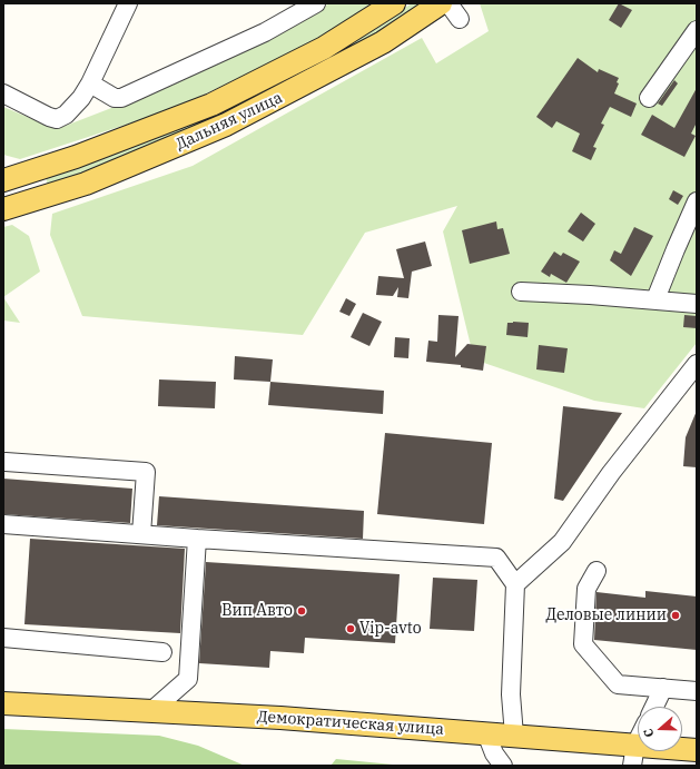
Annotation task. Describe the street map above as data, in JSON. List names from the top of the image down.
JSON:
{
  "streets": {
    "main road": ["Дальняя улица", "Демократическая улица"]
  },
  "places": ["Вип Авто", "Деловые линии", "Vip-avto"],
  "north": "left"
}
